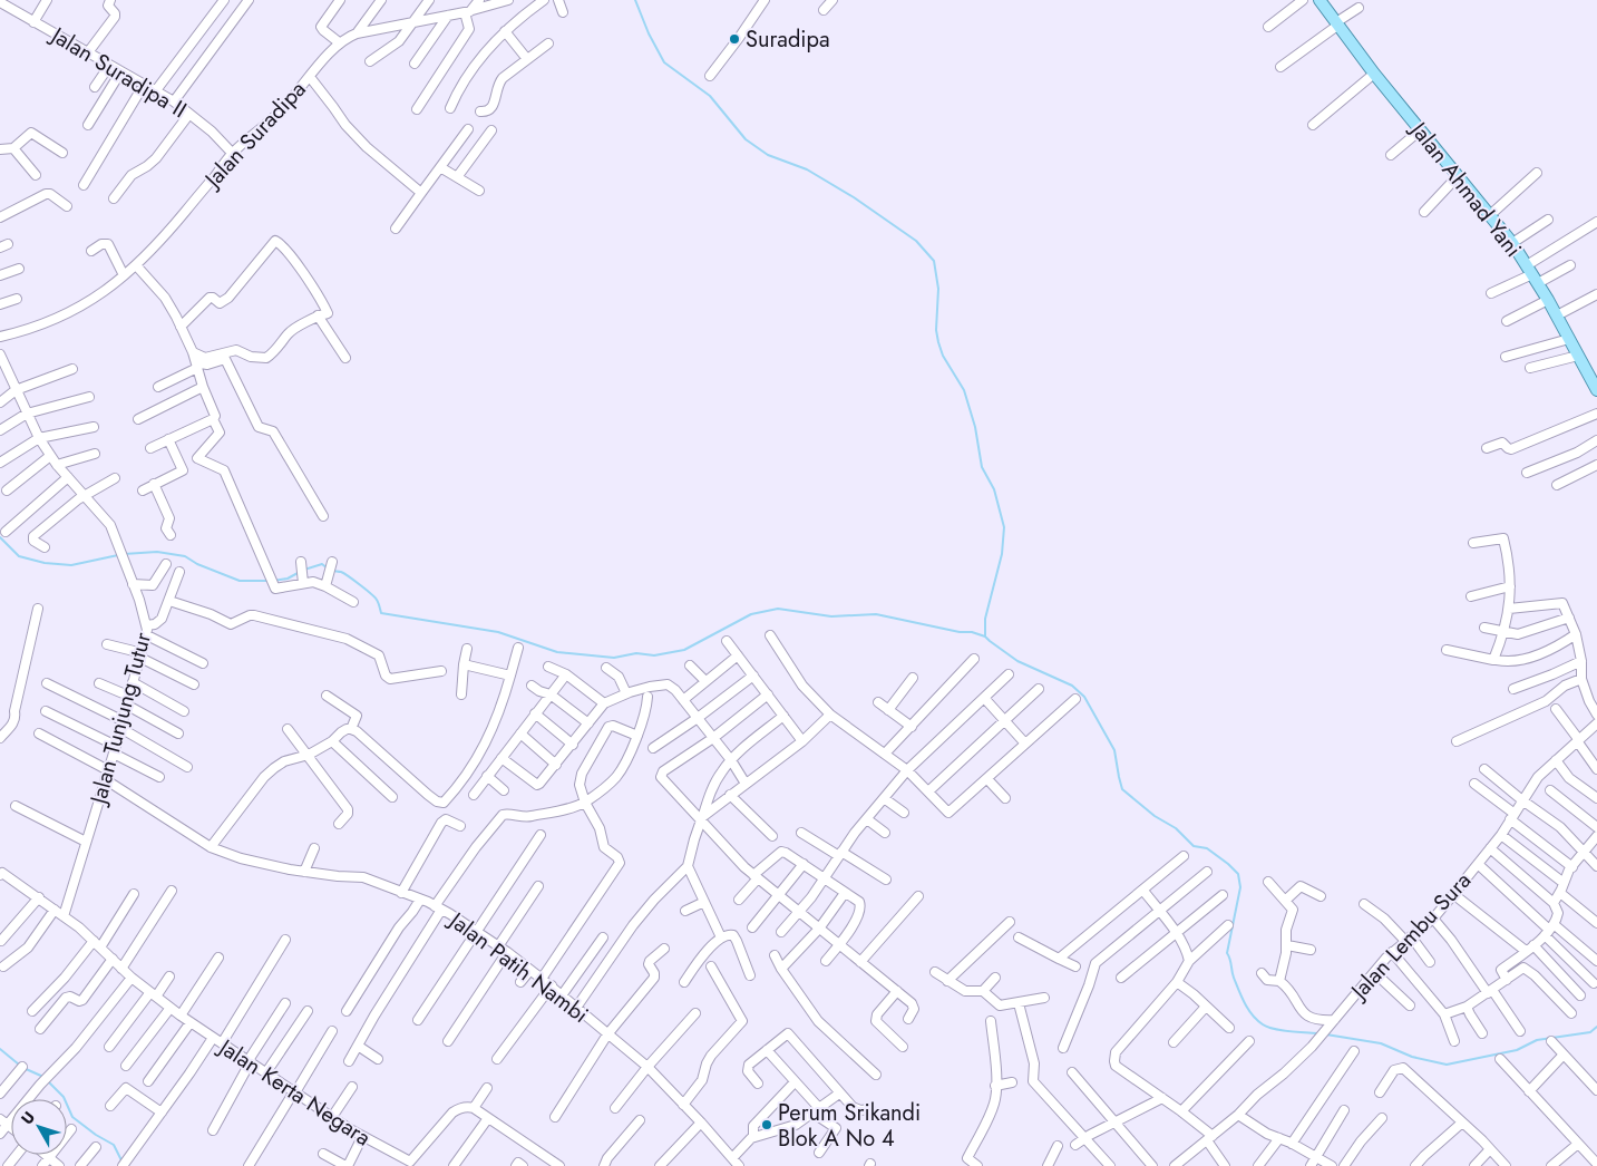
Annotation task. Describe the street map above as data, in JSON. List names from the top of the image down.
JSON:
{
  "streets": {
    "main road": ["Jalan Ahmad Yani"],
    "street": [
      "Jalan Suradipa II",
      "Jalan Suradipa",
      "Jalan Tunjung Tutur",
      "Jalan Lembu Sura",
      "Jalan Patih Nambi",
      "Jalan Kerta Negara"
    ]
  },
  "crossings": [
    ["Jalan Suradipa II", "Jalan Suradipa"],
    ["Jalan Tunjung Tutur", "Jalan Patih Nambi"],
    ["Jalan Tunjung Tutur", "Jalan Kerta Negara"]
  ],
  "places": ["Suradipa", "Perum Srikandi Blok A No 4"],
  "north": "top left"
}
